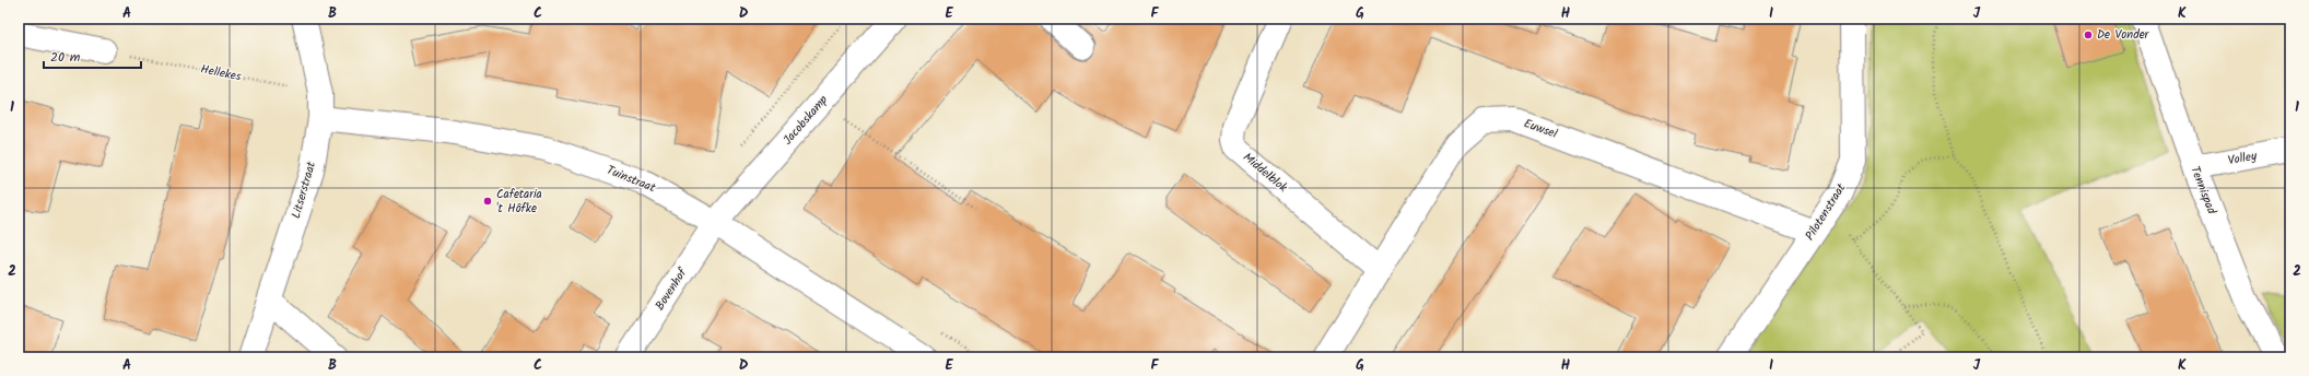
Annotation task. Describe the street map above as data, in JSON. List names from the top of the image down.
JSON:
{
  "streets": {
    "street": [
      "Jacobskamp",
      "Euwsel",
      "Volley",
      "Middelblok",
      "Tuinstraat",
      "Litserstraat",
      "Tennispad",
      "Pilotenstraat",
      "Bovenhof"
    ],
    "path": ["Hellekes"]
  },
  "crossings": [
    ["Hellekes", "Litserstraat"],
    ["Jacobskamp", "Tuinstraat"],
    ["Jacobskamp", "Bovenhof"],
    ["Euwsel", "Middelblok"],
    ["Euwsel", "Pilotenstraat"],
    ["Volley", "Tennispad"],
    ["Tuinstraat", "Litserstraat"],
    ["Tuinstraat", "Bovenhof"]
  ],
  "places": ["De Vonder", "Cafetaria 't Hôfke"],
  "scale_bar": "20 m",
  "grid": {
    "columns": [
      "A",
      "B",
      "C",
      "D",
      "E",
      "F",
      "G",
      "H",
      "I",
      "J",
      "K"
    ],
    "rows": ["1", "2"]
  }
}
